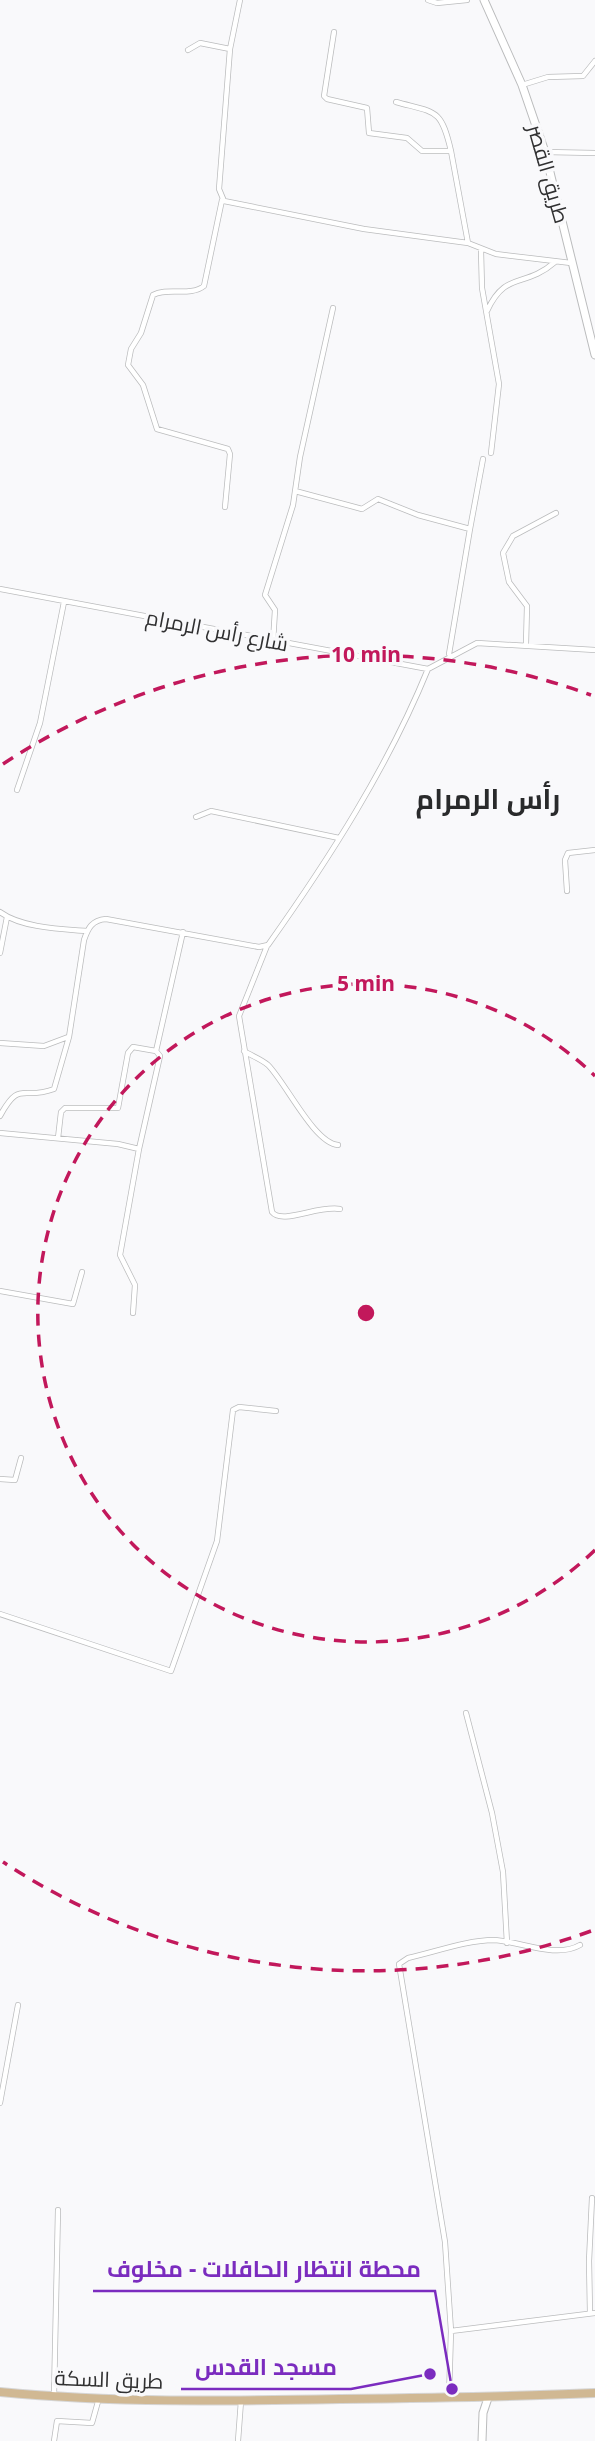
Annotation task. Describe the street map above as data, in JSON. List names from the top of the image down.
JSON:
{
  "streets": {
    "main road": ["طريق السكة"],
    "street": ["طريق القصر", "شارع رأس الرمرام"]
  },
  "districts": ["رأس الرمرام"],
  "places": ["مسجد القدس", "محطة انتظار الحافلات - مخلوف"],
  "rings": ["10 min", "5 min"]
}
